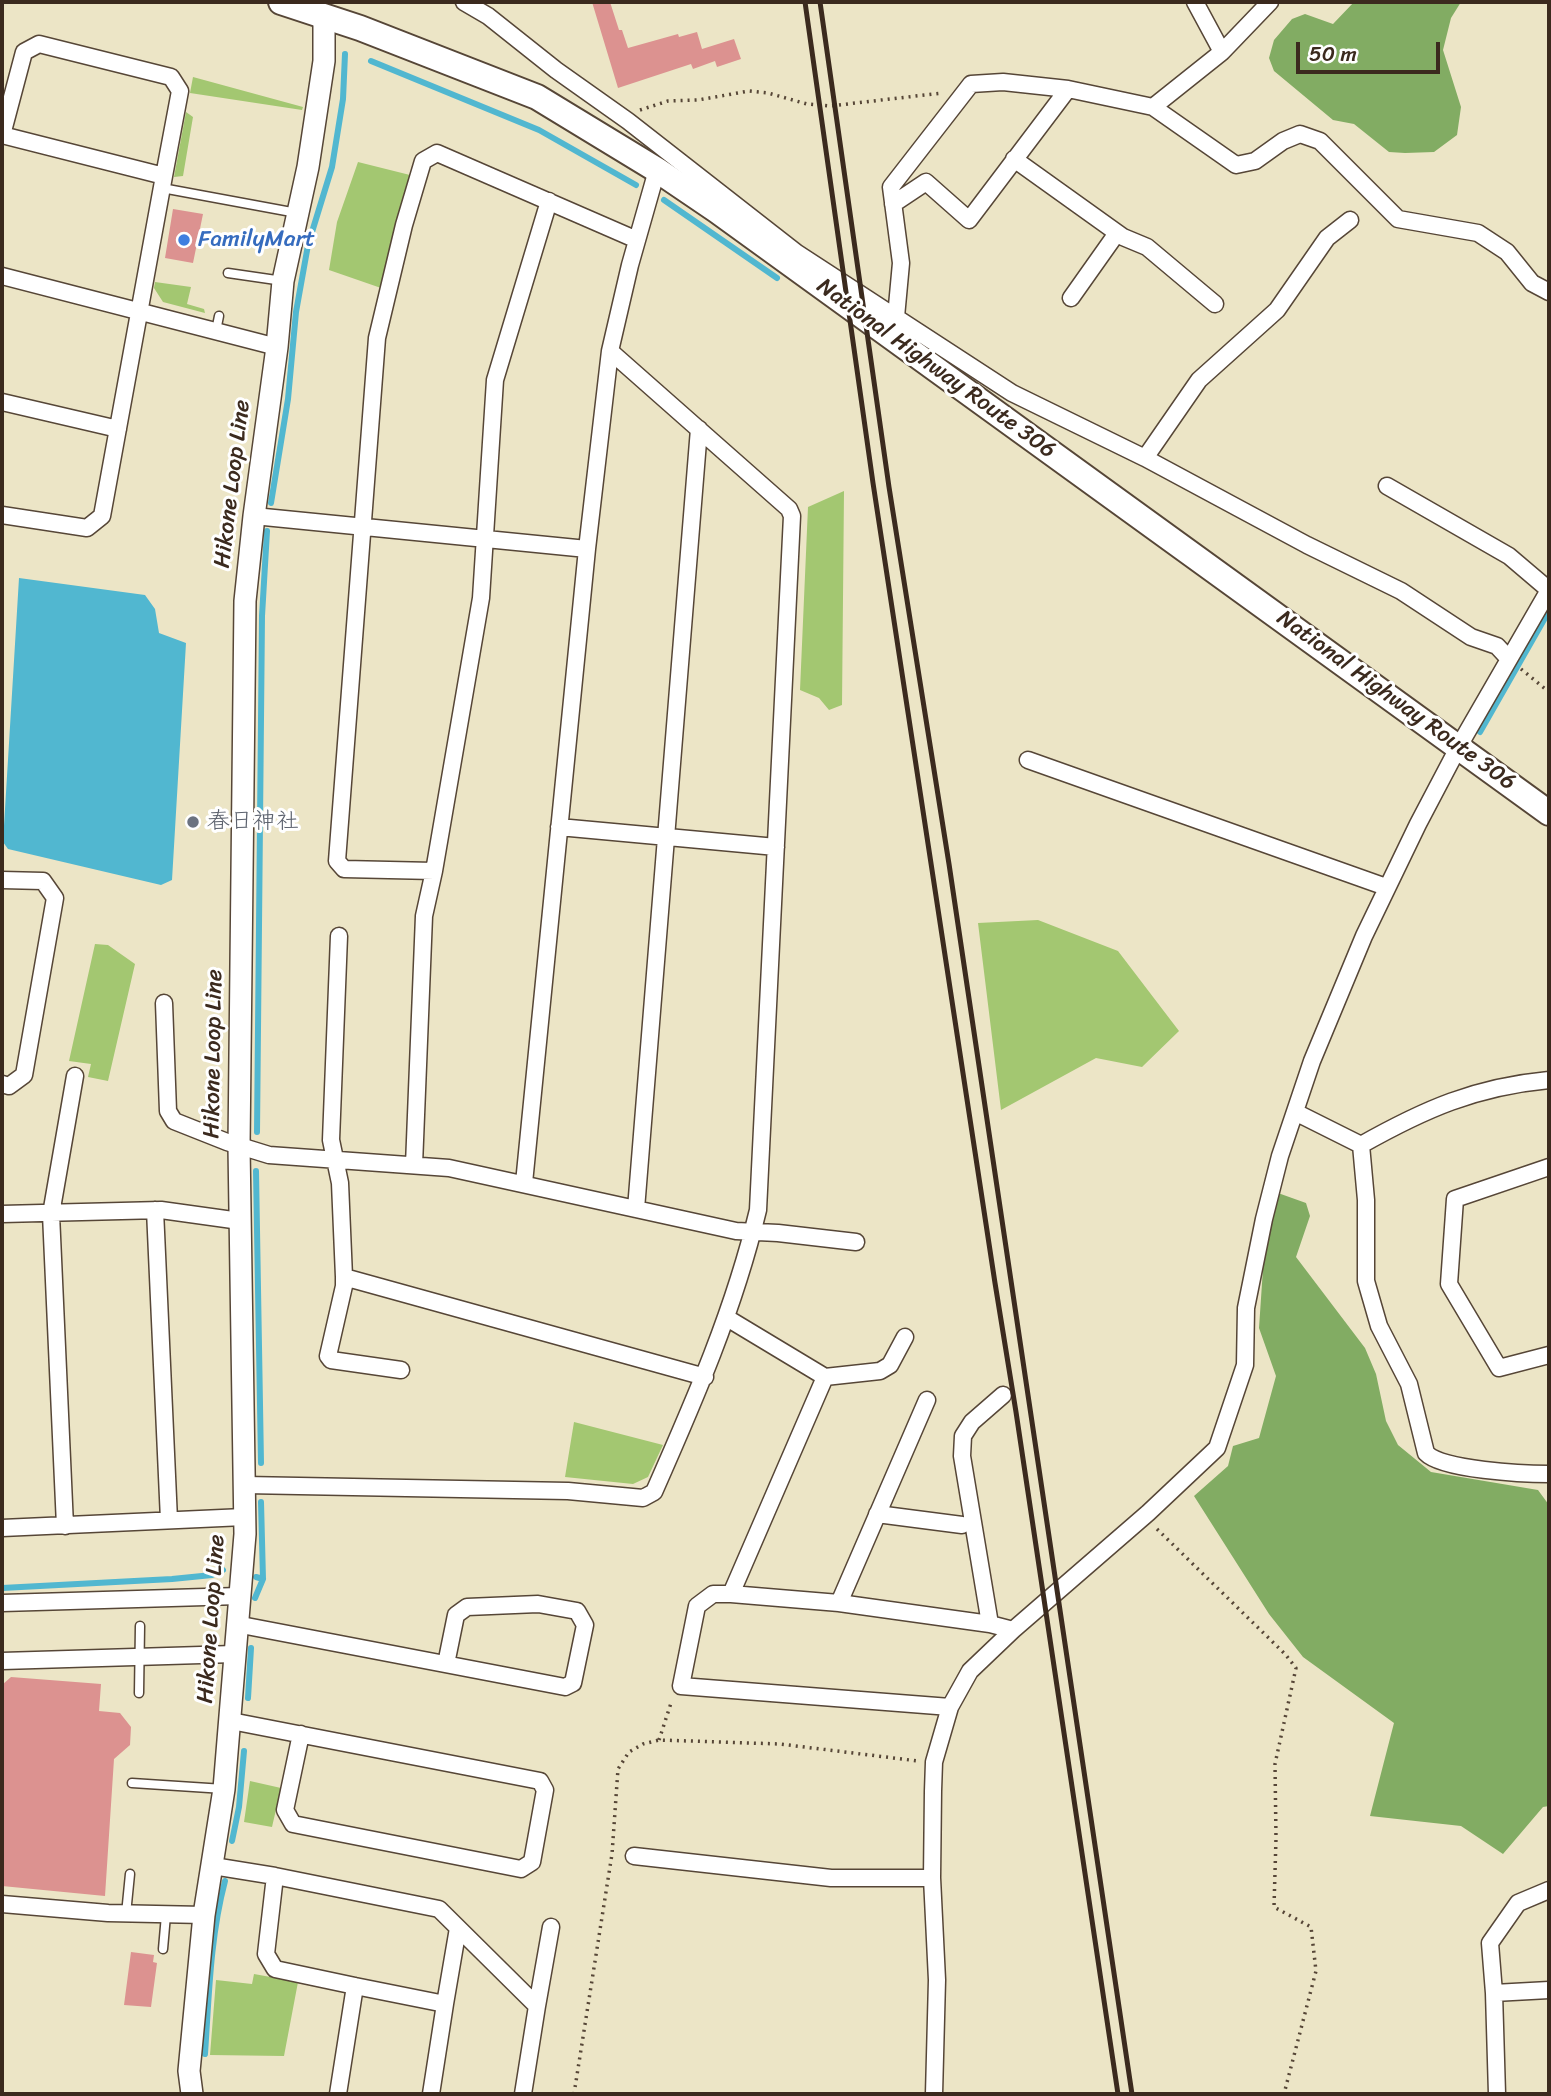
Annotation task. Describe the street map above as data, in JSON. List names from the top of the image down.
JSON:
{
  "streets": {
    "highway": ["National Highway Route 306"],
    "main road": ["Hikone Loop Line"]
  },
  "crossings": [
    ["National Highway Route 306", "Hikone Loop Line"]
  ],
  "places": ["FamilyMart", "春日神社"],
  "scale_bar": "50 m"
}
